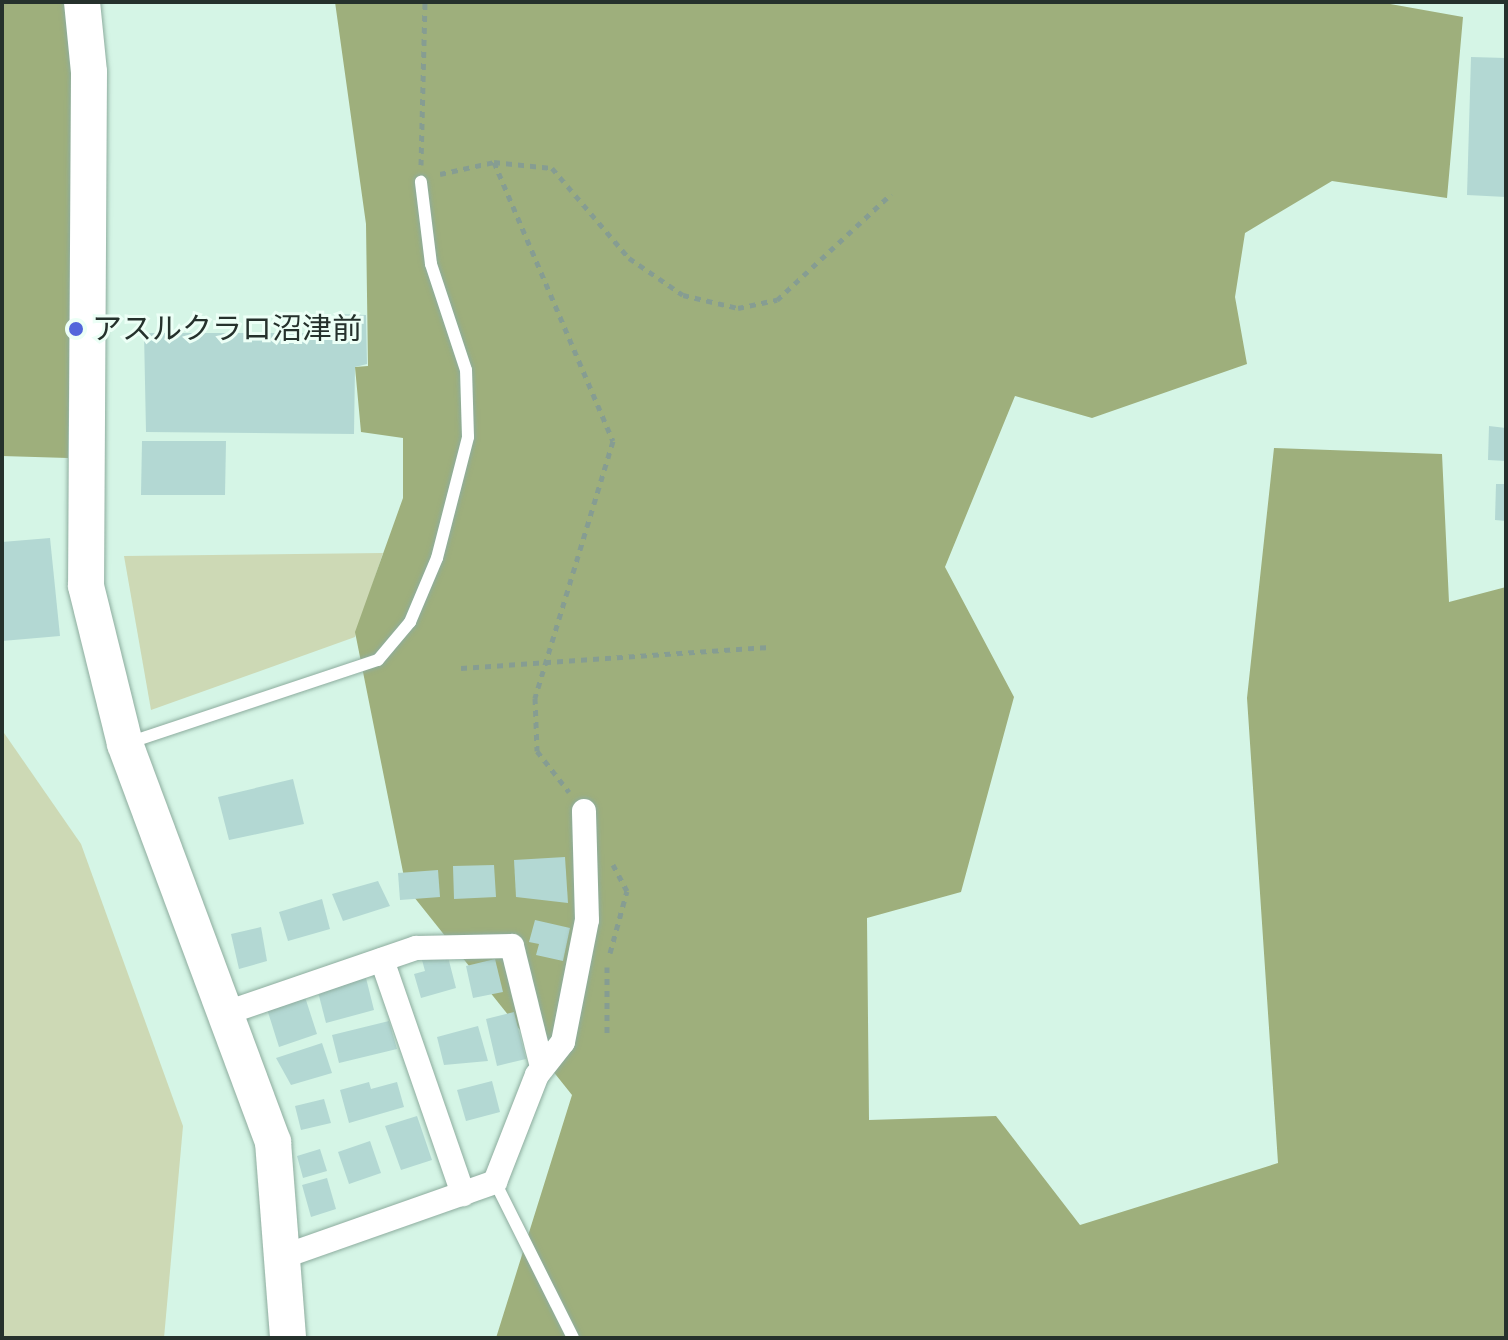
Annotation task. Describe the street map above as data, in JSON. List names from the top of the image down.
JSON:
{
  "places": ["アスルクラロ沼津前"]
}
